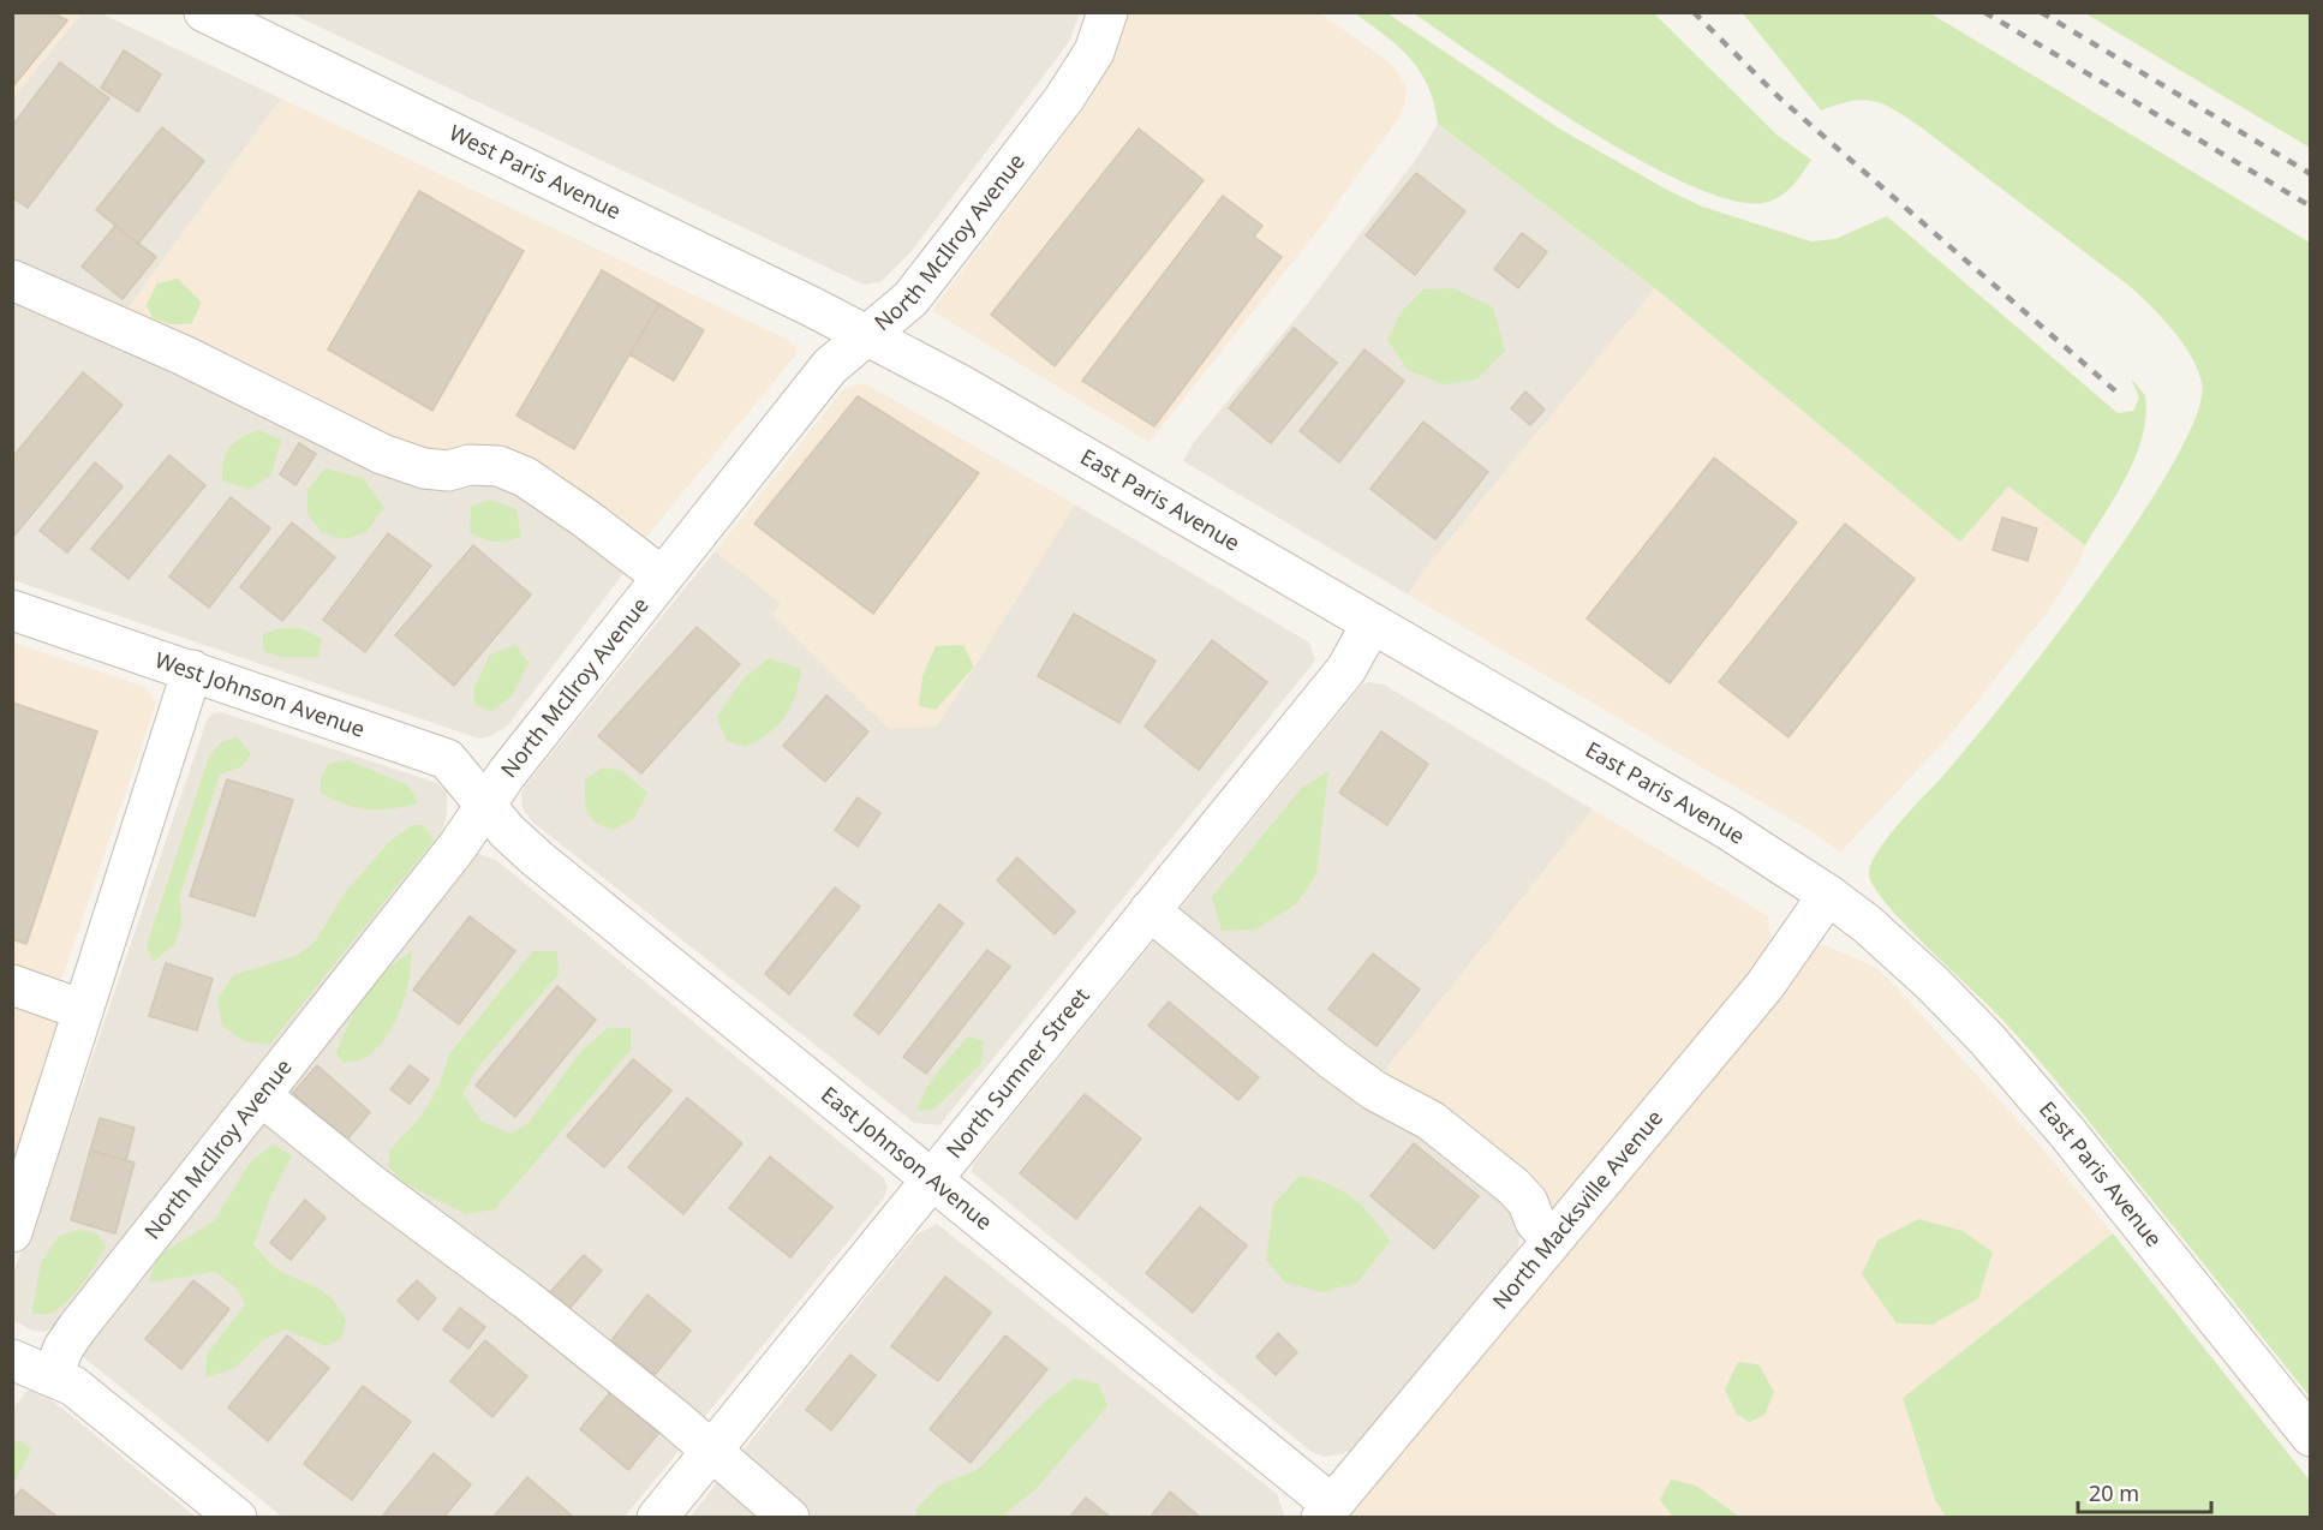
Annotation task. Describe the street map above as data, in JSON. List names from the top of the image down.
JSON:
{
  "streets": {
    "street": [
      "West Paris Avenue",
      "North McIlroy Avenue",
      "East Paris Avenue",
      "West Johnson Avenue",
      "North Sumner Street",
      "East Johnson Avenue",
      "North Macksville Avenue"
    ]
  },
  "crossings": [
    ["West Paris Avenue", "North McIlroy Avenue"],
    ["West Paris Avenue", "East Paris Avenue"],
    ["North McIlroy Avenue", "East Paris Avenue"],
    ["North McIlroy Avenue", "West Johnson Avenue"],
    ["North McIlroy Avenue", "East Johnson Avenue"],
    ["East Paris Avenue", "North Sumner Street"],
    ["East Paris Avenue", "North Macksville Avenue"],
    ["West Johnson Avenue", "East Johnson Avenue"],
    ["North Sumner Street", "East Johnson Avenue"],
    ["East Johnson Avenue", "North Macksville Avenue"]
  ],
  "scale_bar": "20 m"
}
